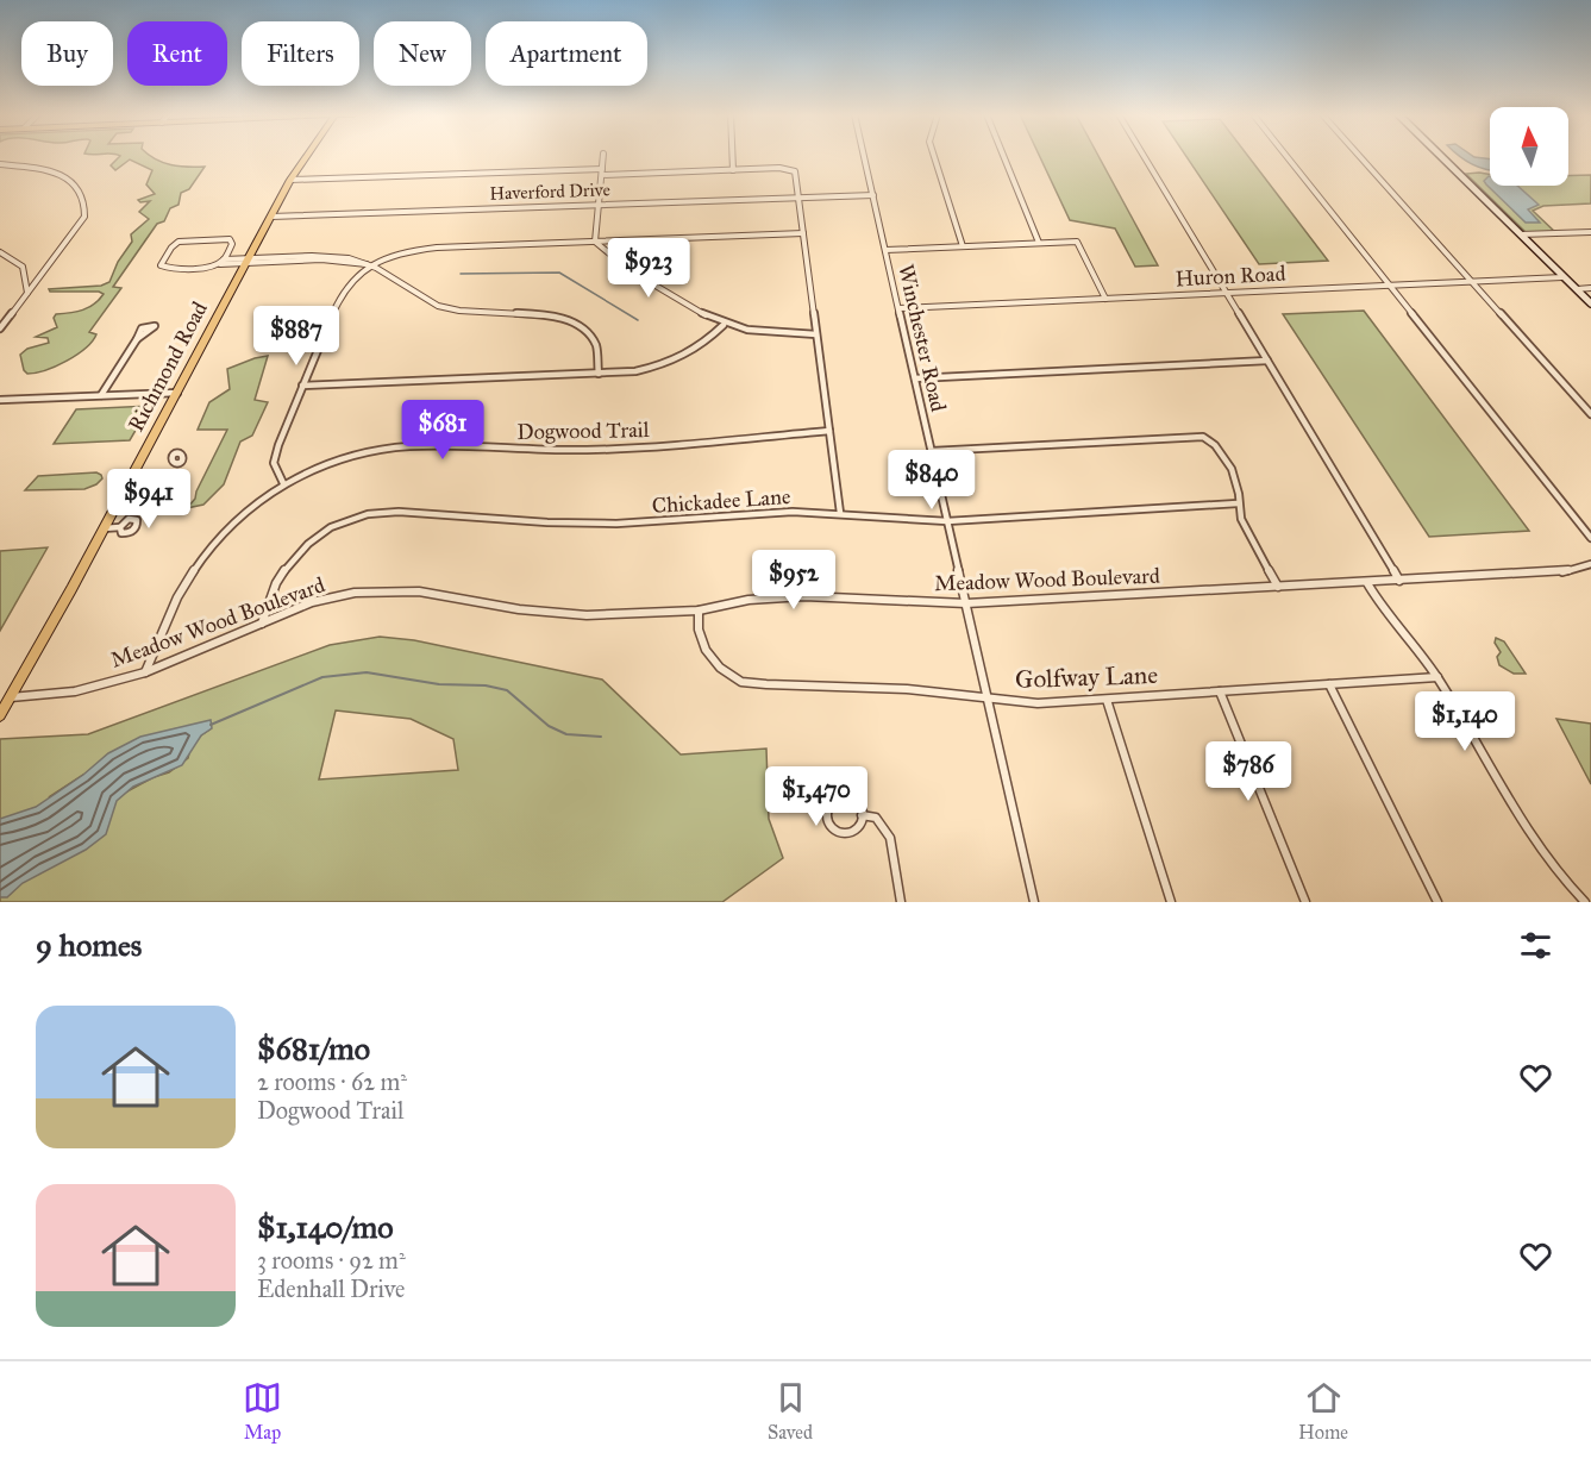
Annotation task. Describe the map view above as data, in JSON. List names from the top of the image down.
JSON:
{
  "streets": {
    "main road": ["Richmond Road"],
    "street": [
      "Haverford Drive",
      "Huron Road",
      "Winchester Road",
      "Dogwood Trail",
      "Chickadee Lane",
      "Meadow Wood Boulevard",
      "Golfway Lane"
    ]
  },
  "crossings": [
    ["Haverford Drive", "Winchester Road"],
    ["Haverford Drive", "Richmond Road"],
    ["Huron Road", "Winchester Road"],
    ["Winchester Road", "Chickadee Lane"],
    ["Winchester Road", "Meadow Wood Boulevard"],
    ["Winchester Road", "Golfway Lane"],
    ["Richmond Road", "Meadow Wood Boulevard"],
    ["Dogwood Trail", "Meadow Wood Boulevard"],
    ["Chickadee Lane", "Meadow Wood Boulevard"],
    ["Meadow Wood Boulevard", "Golfway Lane"]
  ],
  "north": "top",
  "page": {
    "chip": [
      "Buy",
      "Rent",
      "Filters",
      "New",
      "Apartment"
    ],
    "price": [
      "$923",
      "$887",
      "$681",
      "$840",
      "$941",
      "$952",
      "$1,140",
      "$786",
      "$1,470"
    ],
    "heading": "9 homes",
    "list": [
      {
        "name": "$681/mo",
        "note": "2 rooms · 62 m² · Dogwood Trail"
      },
      {
        "name": "$1,140/mo",
        "note": "3 rooms · 92 m² · Edenhall Drive"
      }
    ],
    "tabs": ["Map", "Saved", "Home"]
  }
}
